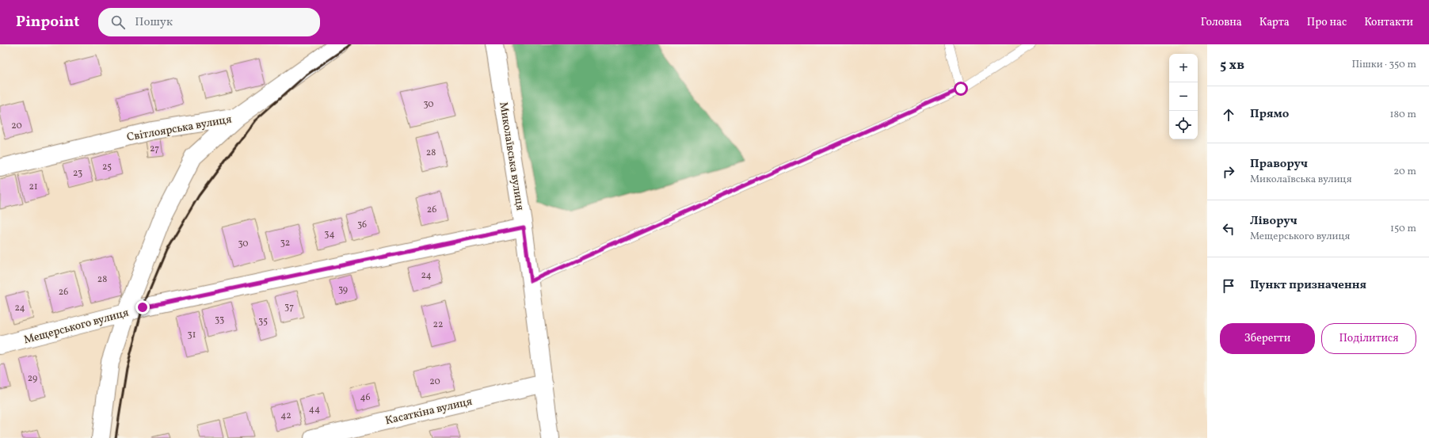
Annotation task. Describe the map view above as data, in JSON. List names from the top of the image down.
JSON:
{
  "streets": {
    "street": [
      "Світлоярська вулиця",
      "Миколаївська вулиця",
      "Мещерського вулиця",
      "Касаткіна вулиця"
    ]
  },
  "crossings": [
    ["Миколаївська вулиця", "Мещерського вулиця"],
    ["Миколаївська вулиця", "Касаткіна вулиця"]
  ],
  "house_numbers": [
    "30",
    "20",
    "27",
    "28",
    "25",
    "23",
    "21",
    "26",
    "36",
    "34",
    "32",
    "30",
    "24",
    "28",
    "39",
    "26",
    "37",
    "24",
    "33",
    "35",
    "22",
    "31",
    "29",
    "20",
    "46",
    "44",
    "42"
  ],
  "page": {
    "header": "Pinpoint",
    "search": "Пошук",
    "nav": [
      "Головна",
      "Карта",
      "Про нас",
      "Контакти"
    ],
    "heading": ["5 хв", "Пішки · 350 m"],
    "map_buttons": ["+", "−"],
    "list": [
      ["Прямо", "180 m"],
      ["Праворуч", "Миколаївська вулиця", "20 m"],
      ["Ліворуч", "Мещерського вулиця", "150 m"],
      "Пункт призначення"
    ],
    "buttons": ["Зберегти", "Поділитися"]
  }
}
